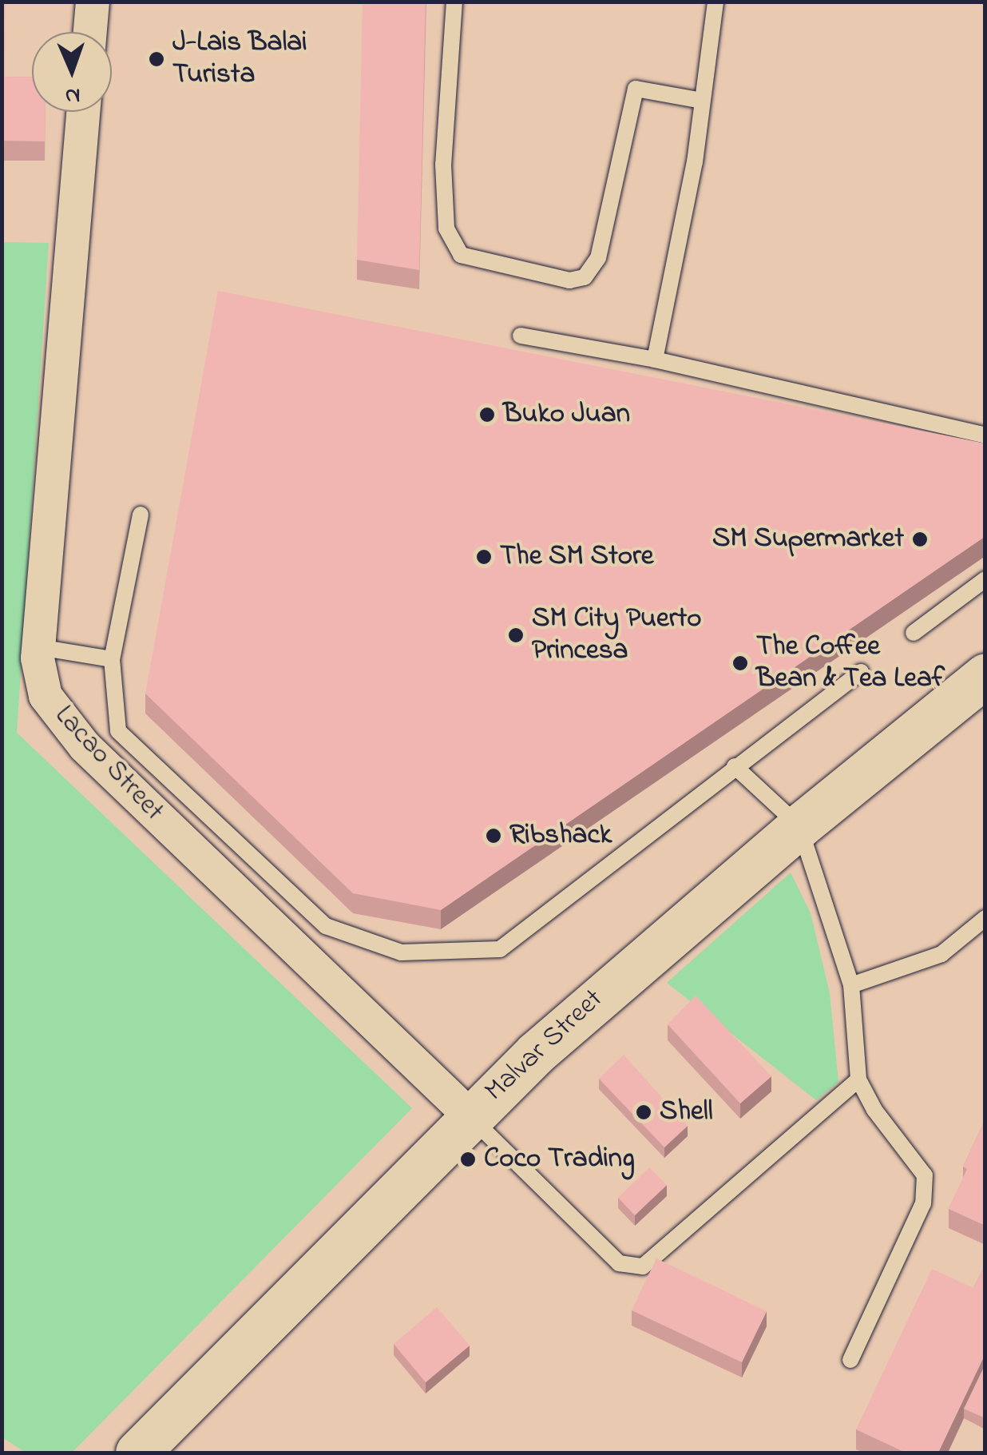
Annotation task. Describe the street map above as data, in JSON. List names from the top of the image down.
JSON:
{
  "streets": {
    "main road": ["Malvar Street"],
    "street": ["Lacao Street"]
  },
  "crossings": [
    ["Lacao Street", "Malvar Street"]
  ],
  "places": [
    "J-Lais Balai Turista",
    "Buko Juan",
    "SM Supermarket",
    "The SM Store",
    "SM City Puerto Princesa",
    "The Coffee Bean & Tea Leaf",
    "Ribshack",
    "Shell",
    "Coco Trading"
  ],
  "north": "bottom"
}
